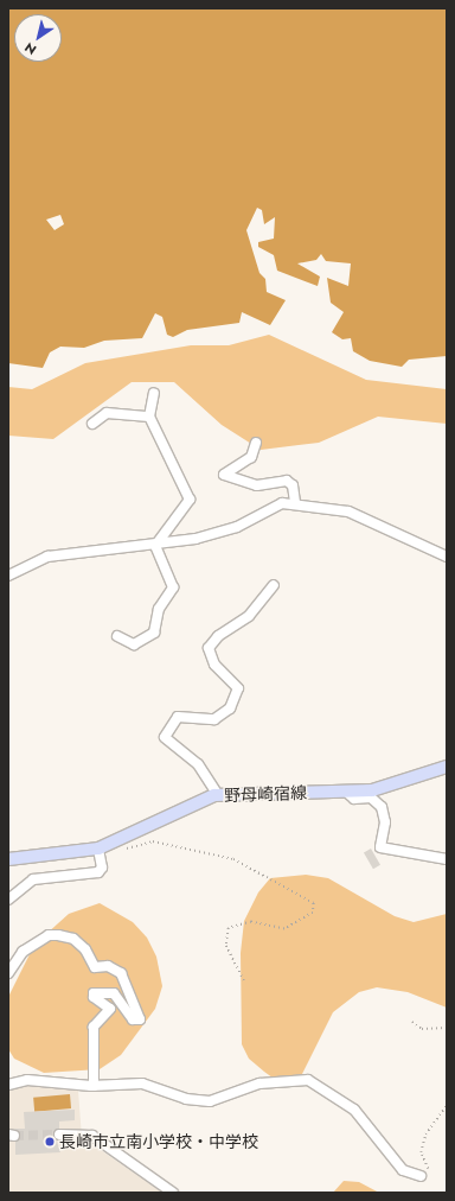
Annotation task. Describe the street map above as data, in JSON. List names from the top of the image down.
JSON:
{
  "streets": {
    "main road": ["野母崎宿線"]
  },
  "places": ["長崎市立南小学校・中学校"],
  "north": "bottom left"
}
